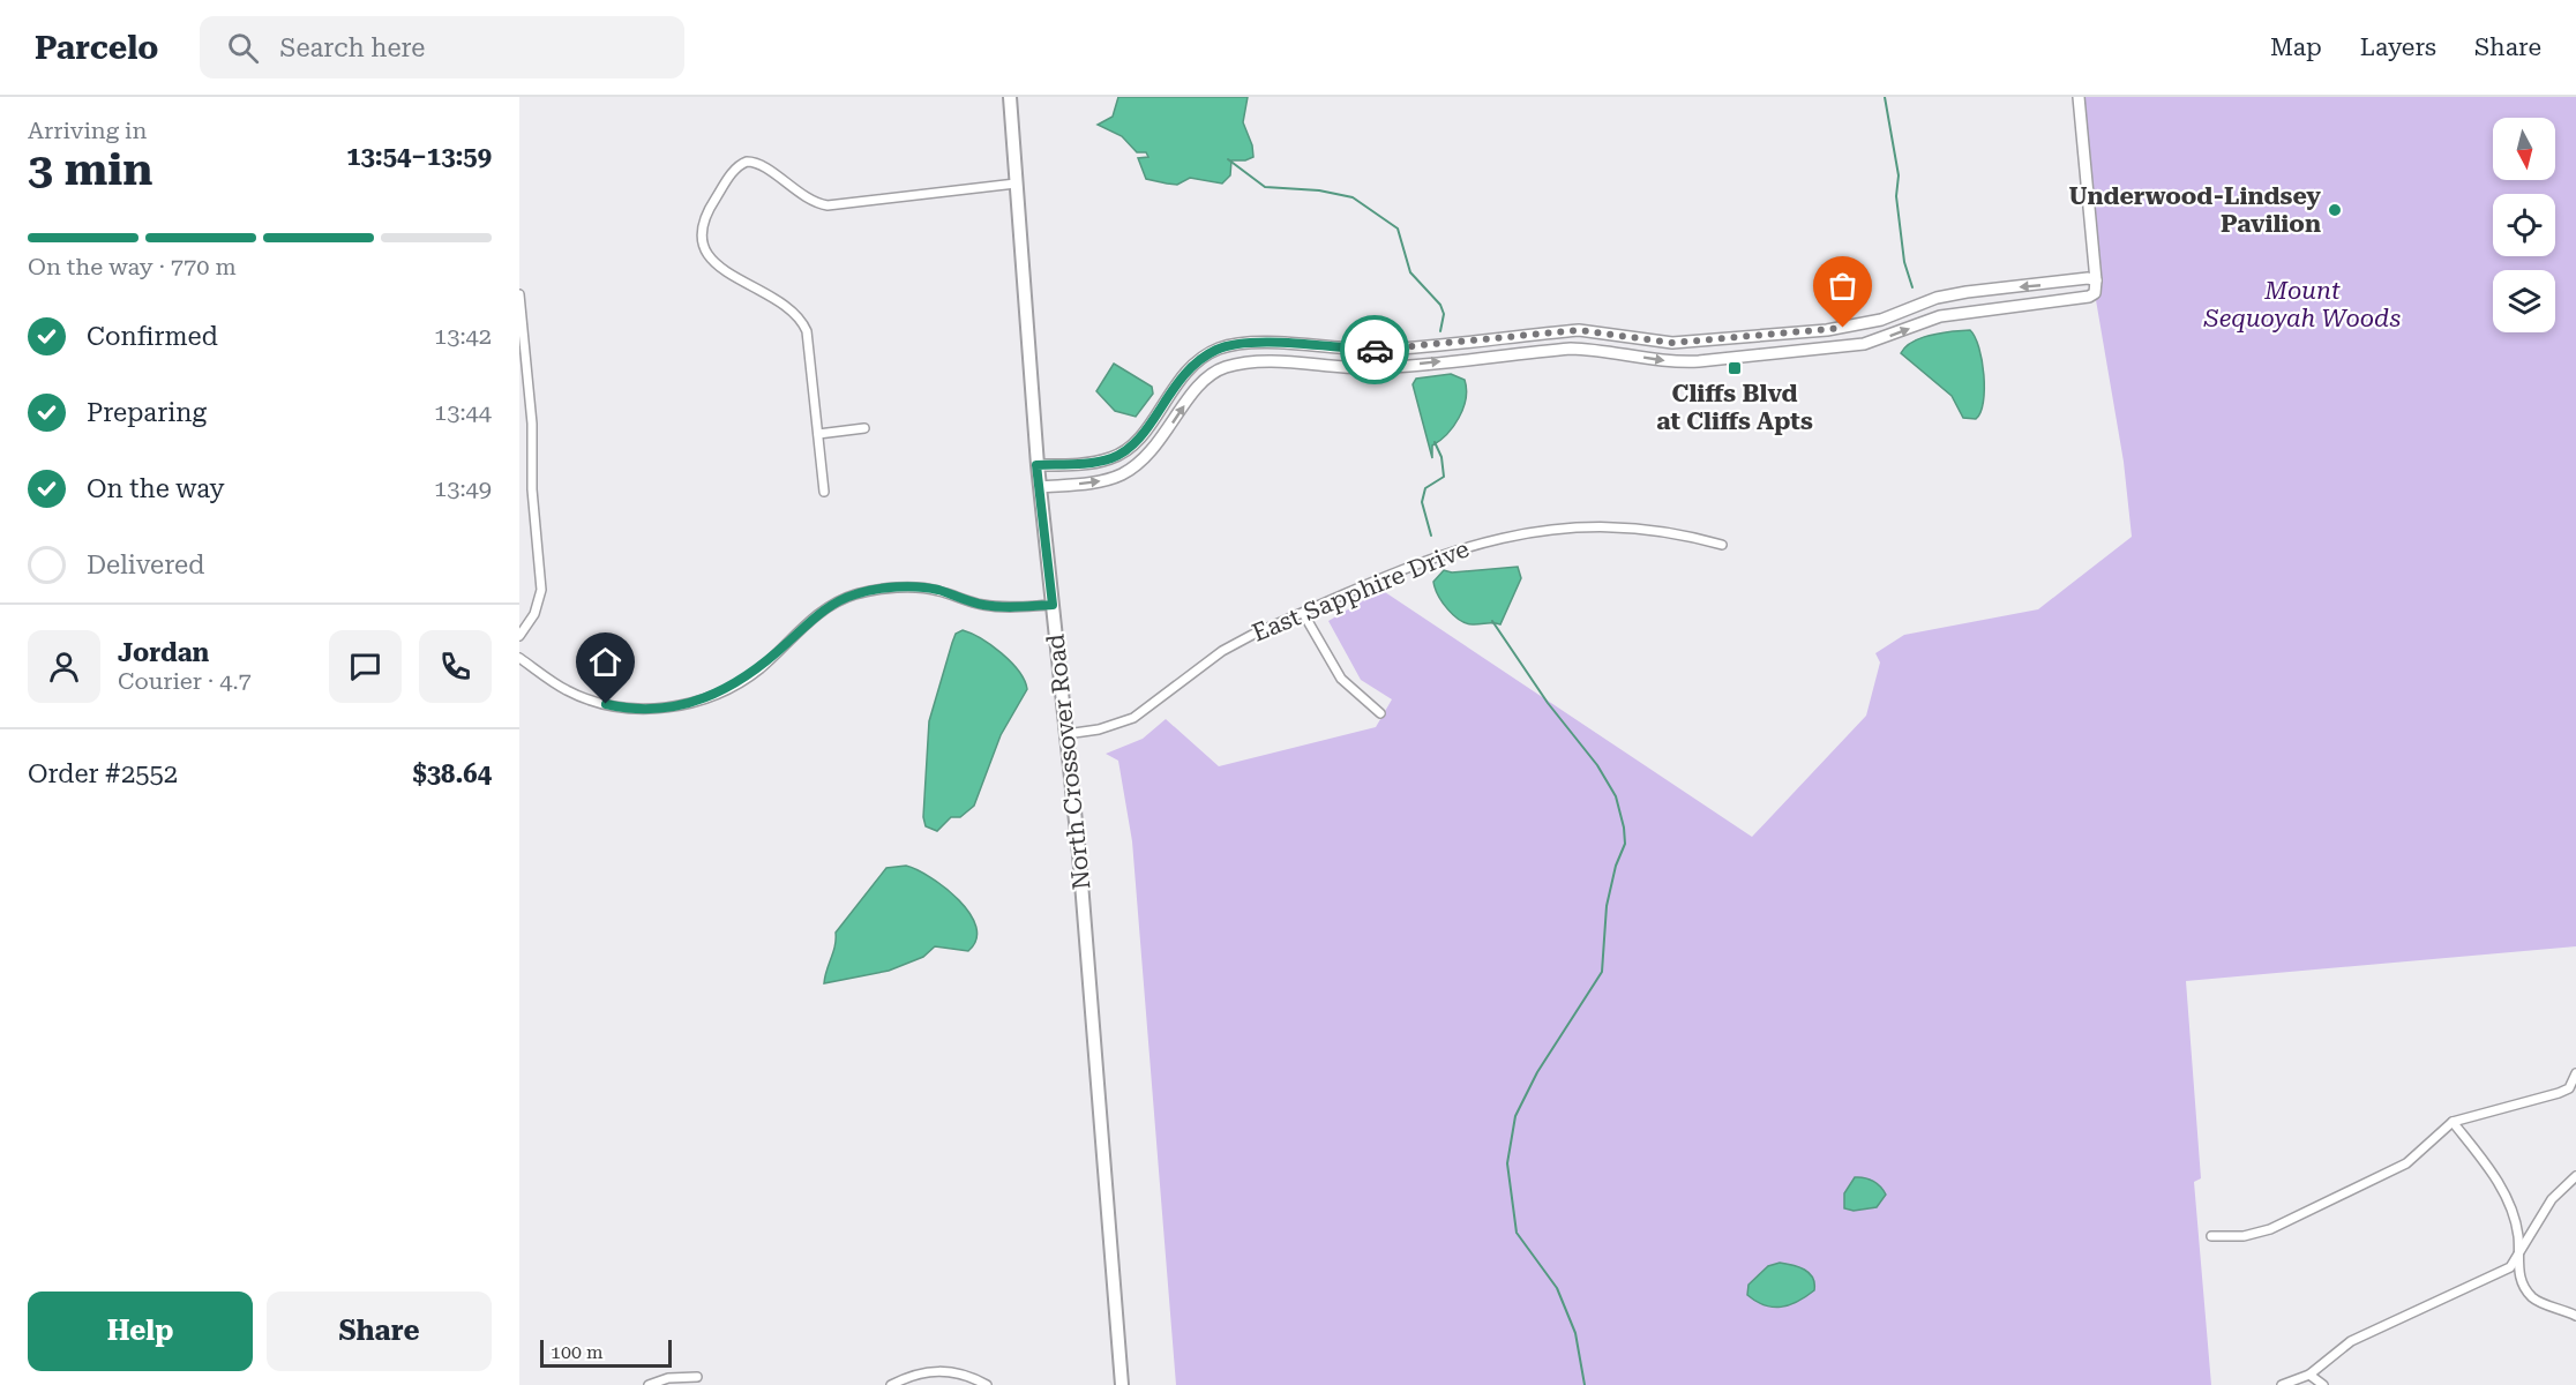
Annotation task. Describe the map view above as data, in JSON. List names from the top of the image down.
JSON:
{
  "streets": {
    "main road": ["North Crossover Road"],
    "street": ["East Sapphire Drive"]
  },
  "crossings": [
    ["East Sapphire Drive", "North Crossover Road"]
  ],
  "parks": ["Mount Sequoyah Woods"],
  "places": {
    "other": ["Underwood-Lindsey Pavilion"],
    "transit": ["Cliffs Blvd at Cliffs Apts"]
  },
  "scale_bar": "100 m",
  "north": "bottom",
  "page": {
    "header": "Parcelo",
    "search": "Search here",
    "nav": ["Map", "Layers", "Share"],
    "heading": ["3 min", "Arriving in", "13:54–13:59"],
    "panel": [
      "Jordan",
      "Courier · 4.7",
      "Order #2552",
      "$38.64"
    ],
    "bar": "On the way · 770 m",
    "list": [
      ["Confirmed", "13:42"],
      ["Preparing", "13:44"],
      ["On the way", "13:49"],
      "Delivered"
    ],
    "buttons": ["Help", "Share"],
    "scale": "100 m"
  }
}
